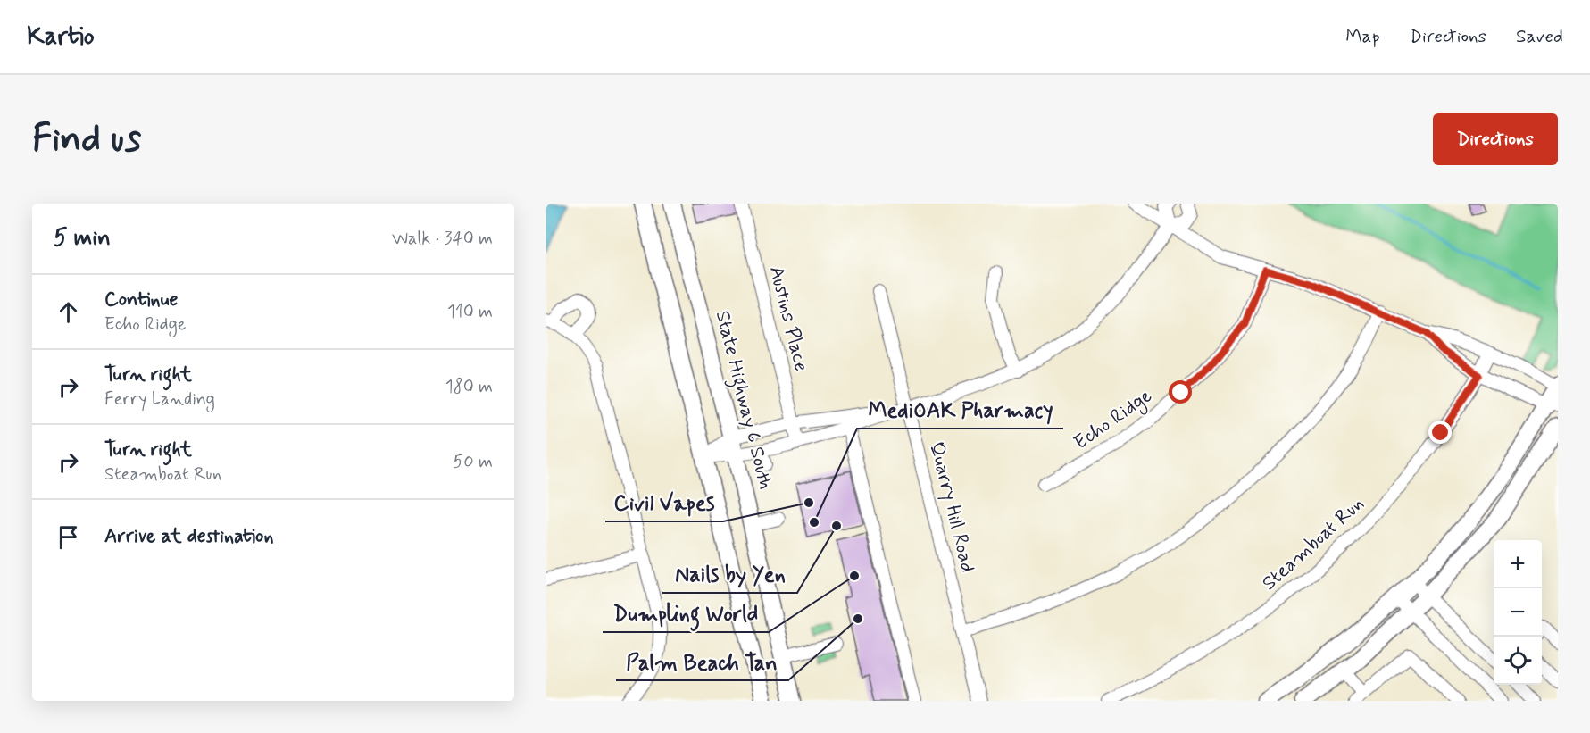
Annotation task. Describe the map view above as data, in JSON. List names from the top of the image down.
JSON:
{
  "streets": {
    "main road": ["State Highway 6 South"],
    "street": [
      "Austins Place",
      "Echo Ridge",
      "Quarry Hill Road",
      "Steamboat Run"
    ]
  },
  "places": [
    "Civil Vapes",
    "MediOAK Pharmacy",
    "Nails by Yen",
    "Dumpling World",
    "Palm Beach Tan"
  ],
  "page": {
    "header": "Kartio",
    "nav": ["Map", "Directions", "Saved"],
    "buttons": "Directions",
    "title": "Find us",
    "heading": ["5 min", "Walk · 340 m"],
    "list": [
      ["Continue", "Echo Ridge", "110 m"],
      ["Turn right", "Ferry Landing", "180 m"],
      ["Turn right", "Steamboat Run", "50 m"],
      "Arrive at destination"
    ],
    "map_buttons": ["+", "−"]
  }
}
